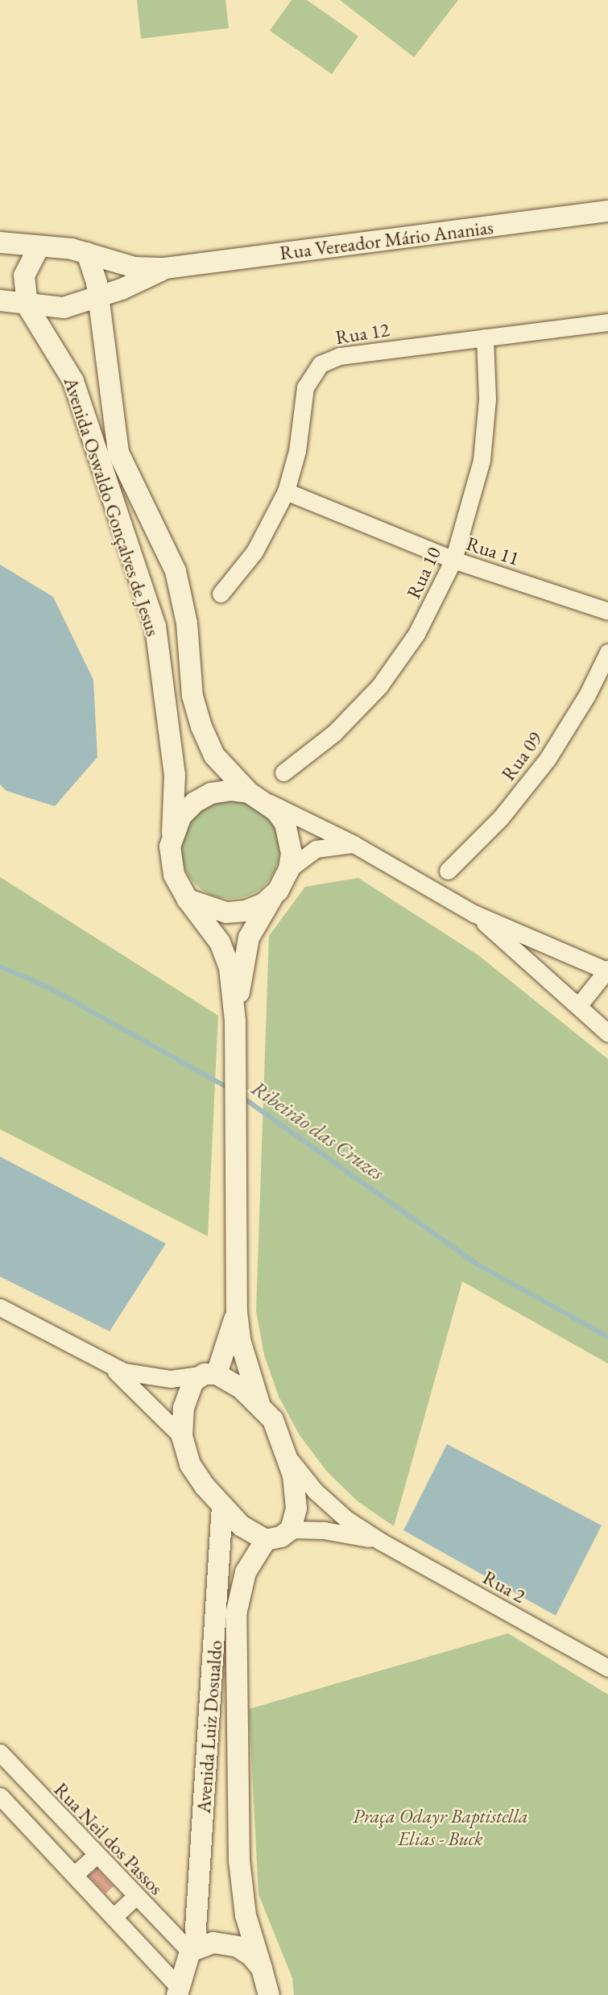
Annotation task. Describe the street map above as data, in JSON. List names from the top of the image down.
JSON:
{
  "streets": {
    "street": [
      "Rua Vereador Mário Ananias",
      "Rua 12",
      "Avenida Oswaldo Gonçalves de Jesus",
      "Rua 11",
      "Rua 10",
      "Rua 09",
      "Rua 2",
      "Avenida Luiz Dosualdo",
      "Rua Neil dos Passos"
    ]
  },
  "crossings": [
    ["Rua Vereador Mário Ananias", "Avenida Oswaldo Gonçalves de Jesus"],
    ["Rua 12", "Rua 11"],
    ["Rua 12", "Rua 10"],
    ["Rua 11", "Rua 10"],
    ["Avenida Luiz Dosualdo", "Rua Neil dos Passos"]
  ],
  "water": ["Ribeirão das Cruzes"],
  "parks": ["Praça Odayr Baptistella Elias - Buck"]
}
